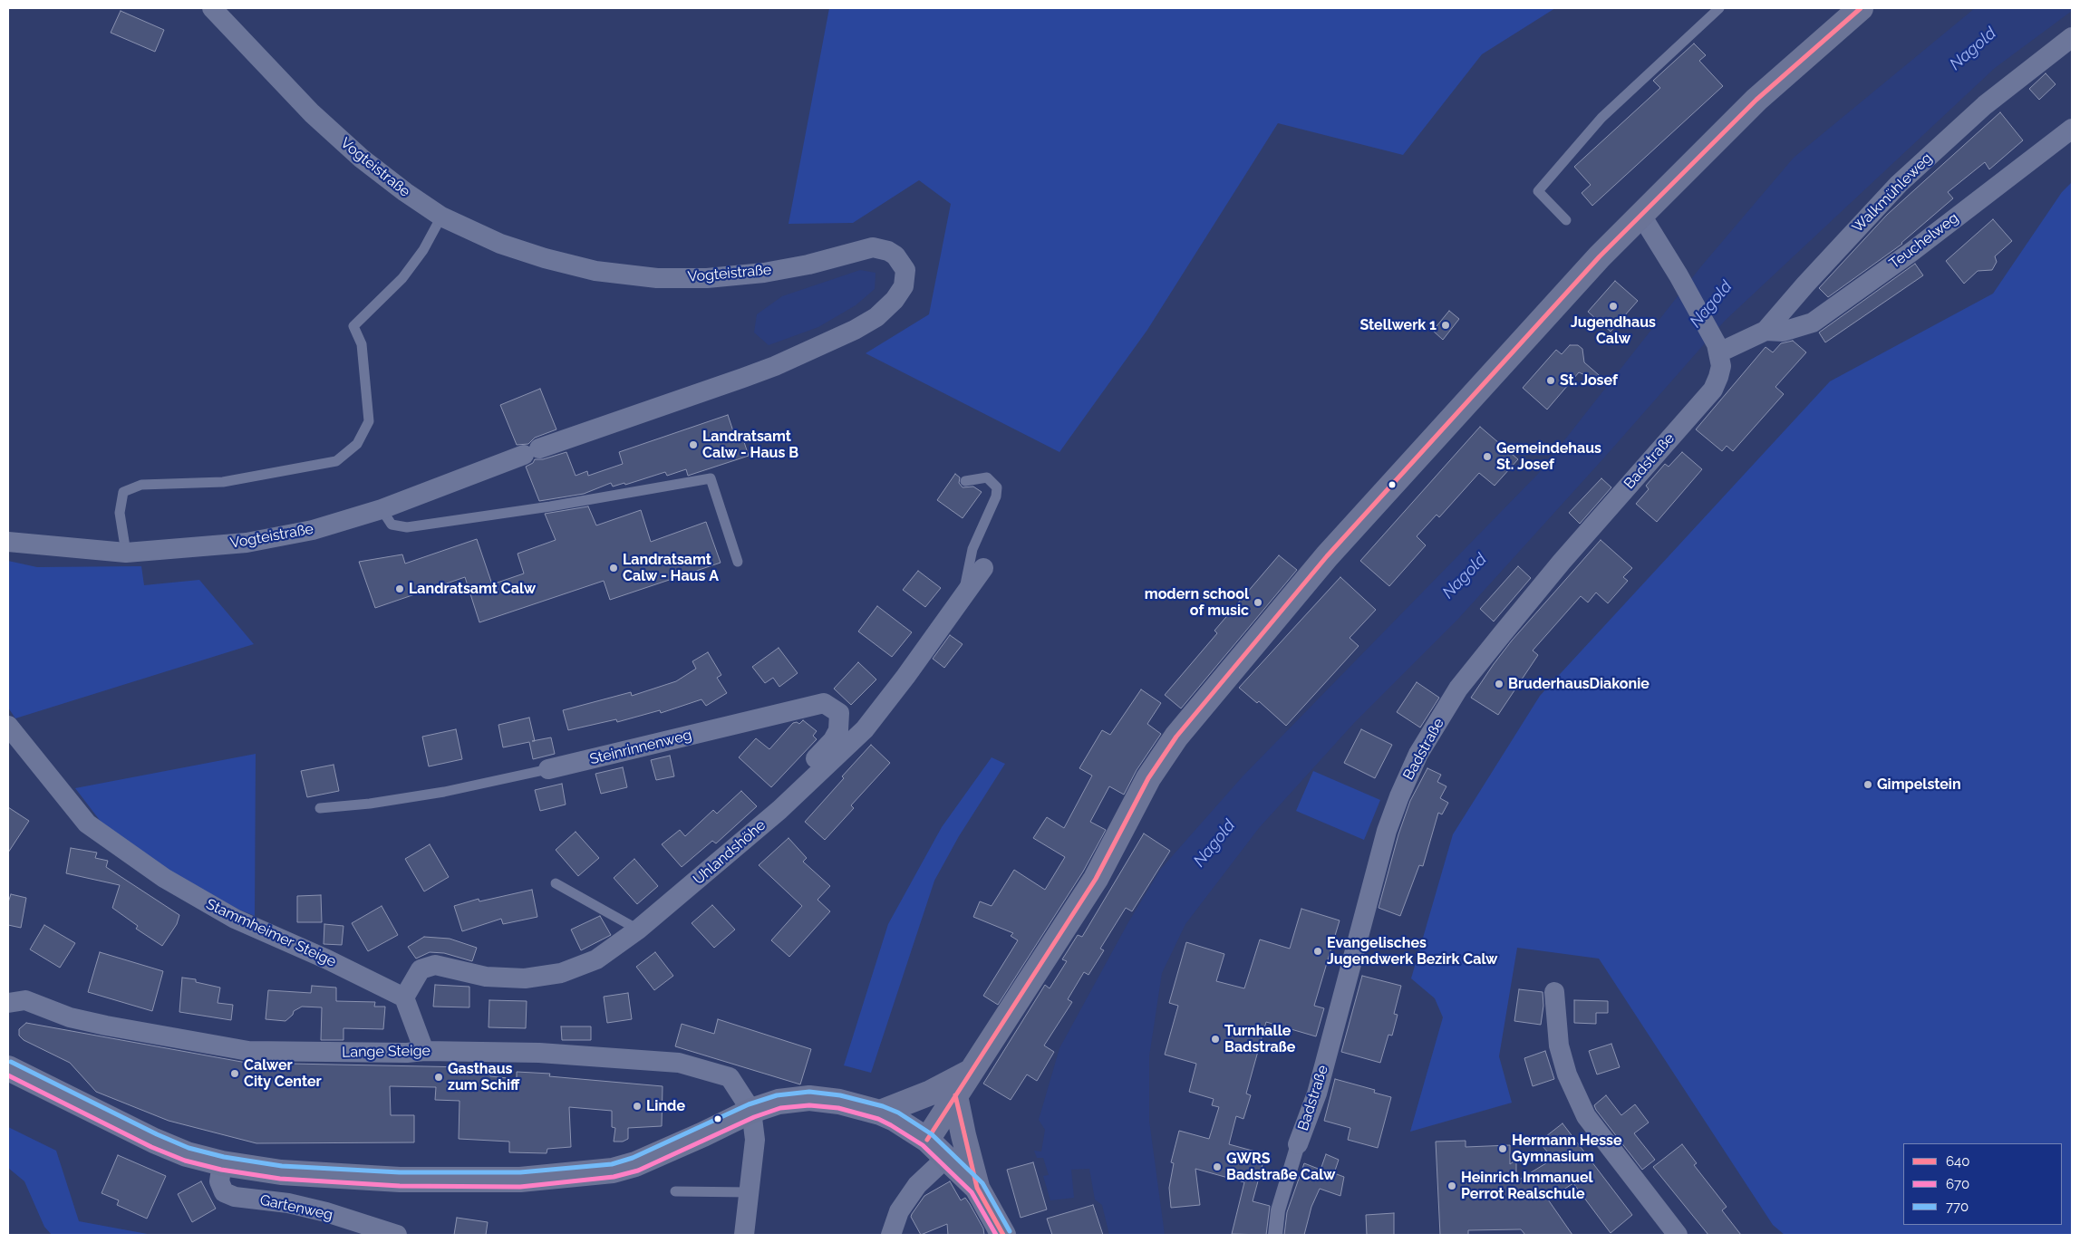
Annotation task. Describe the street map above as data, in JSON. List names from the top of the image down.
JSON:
{
  "streets": {
    "street": [
      "Vogteistraße",
      "Walkmühleweg",
      "Teuchelweg",
      "Badstraße",
      "Steinrinnenweg",
      "Uhlandshöhe",
      "Stammheimer Steige",
      "Lange Steige",
      "Gartenweg"
    ]
  },
  "crossings": [
    ["Walkmühleweg", "Teuchelweg"],
    ["Walkmühleweg", "Badstraße"],
    ["Steinrinnenweg", "Uhlandshöhe"],
    ["Uhlandshöhe", "Stammheimer Steige"]
  ],
  "water": ["Nagold"],
  "places": [
    "Jugendhaus Calw",
    "Stellwerk 1",
    "St. Josef",
    "Landratsamt Calw - Haus B",
    "Gemeindehaus St. Josef",
    "Landratsamt Calw - Haus A",
    "Landratsamt Calw",
    "modern school of music",
    "BruderhausDiakonie",
    "Gimpelstein",
    "Evangelisches Jugendwerk Bezirk Calw",
    "Turnhalle Badstraße",
    "Calwer City Center",
    "Gasthaus zum Schiff",
    "Linde",
    "Hermann Hesse Gymnasium",
    "GWRS Badstraße Calw",
    "Heinrich Immanuel Perrot Realschule"
  ],
  "lines": ["transit line 640", "transit line 770", "transit line 670"],
  "legend": ["640", "670", "770"]
}
